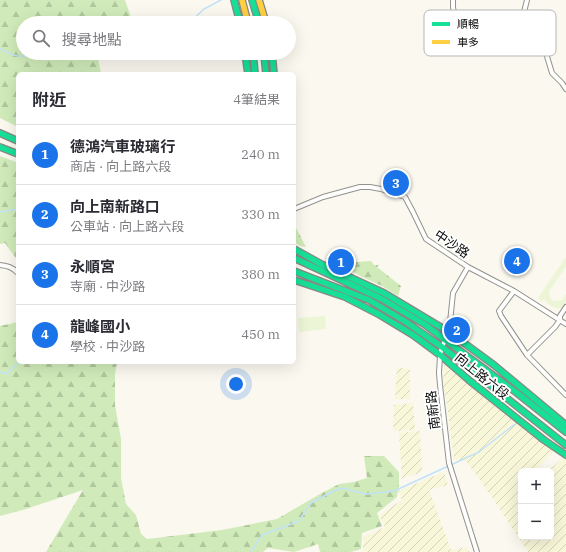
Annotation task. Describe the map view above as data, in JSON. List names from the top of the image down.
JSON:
{
  "streets": {
    "main road": ["向上路六段"],
    "street": ["中沙路", "南新路"]
  },
  "crossings": [
    ["中沙路", "南新路"],
    ["向上路六段", "南新路"]
  ],
  "legend": ["順暢", "車多"],
  "page": {
    "search": "搜尋地點",
    "heading": ["附近", "4筆結果"],
    "list": [
      {
        "mark": "1",
        "name": "德鴻汽車玻璃行",
        "note": "商店 · 向上路六段",
        "value": "240 m"
      },
      {
        "mark": "2",
        "name": "向上南新路口",
        "note": "公車站 · 向上路六段",
        "value": "330 m"
      },
      {
        "mark": "3",
        "name": "永順宮",
        "note": "寺廟 · 中沙路",
        "value": "380 m"
      },
      {
        "mark": "4",
        "name": "龍峰國小",
        "note": "學校 · 中沙路",
        "value": "450 m"
      }
    ],
    "pins": [
      "3",
      "4",
      "1",
      "2"
    ],
    "map_buttons": ["+", "−"]
  }
}
